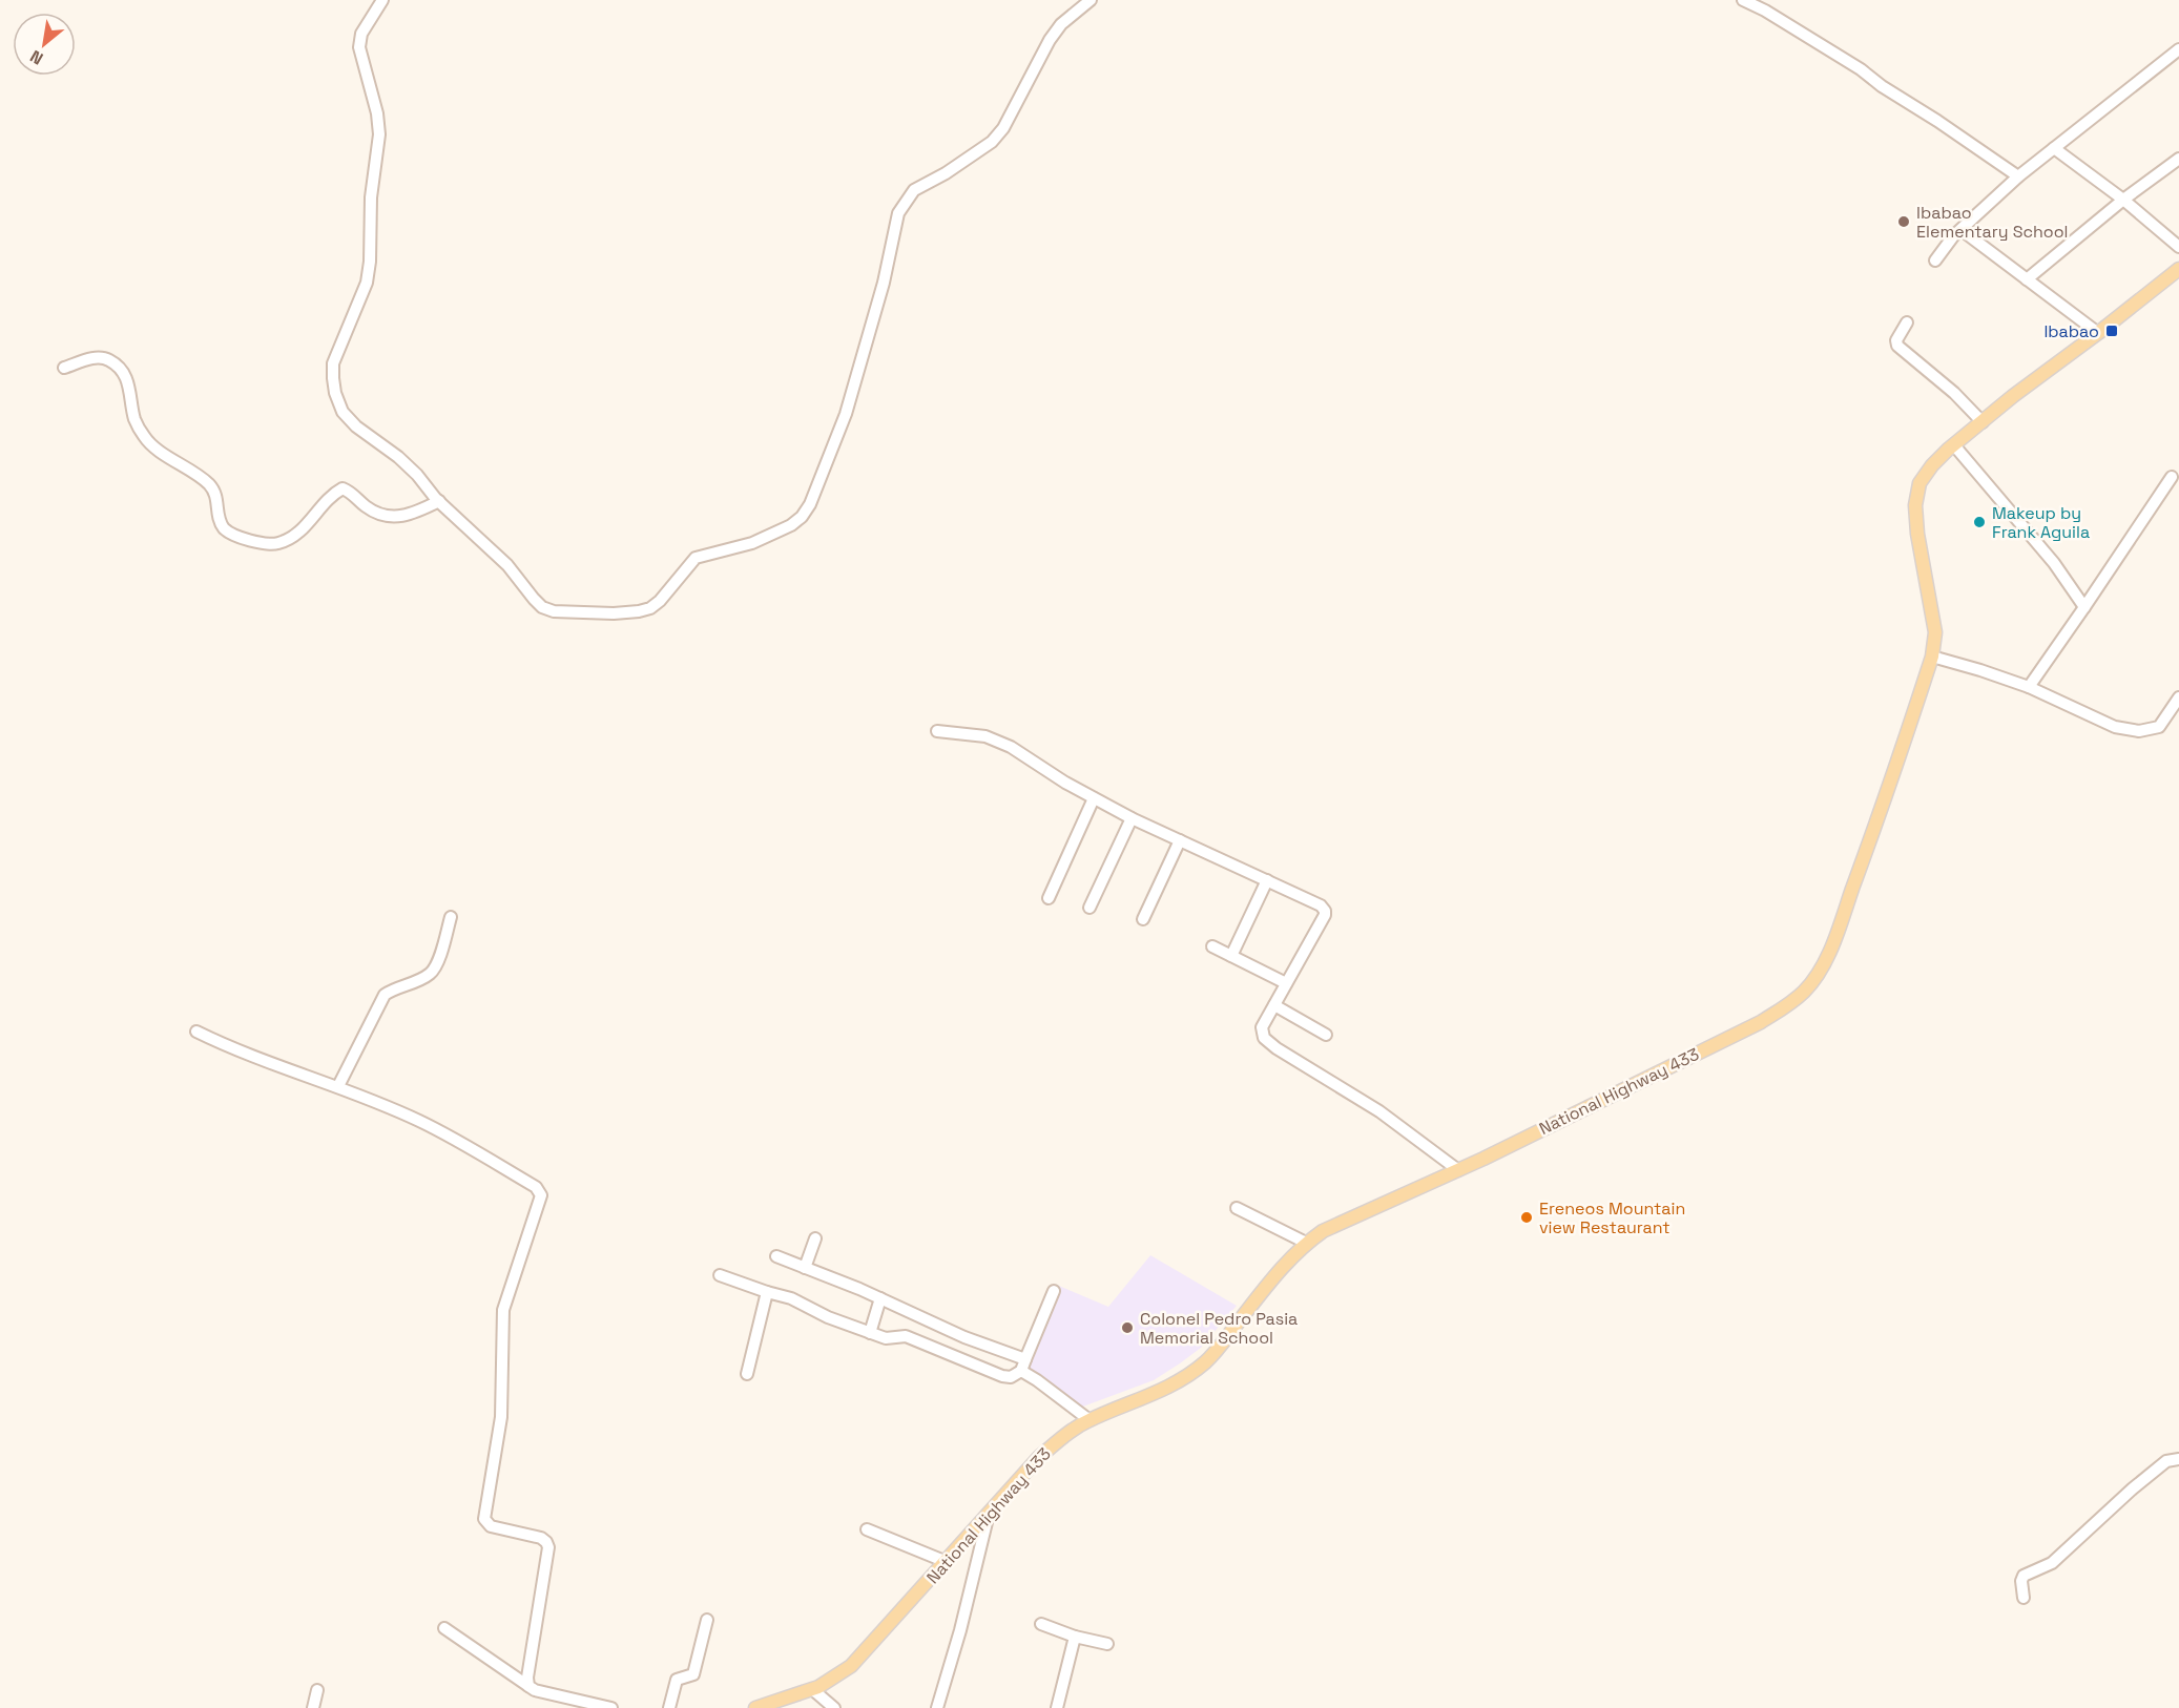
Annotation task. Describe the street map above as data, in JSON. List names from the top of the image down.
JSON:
{
  "streets": {
    "main road": ["National Highway 433"]
  },
  "places": {
    "other": [
      "Ibabao Elementary School",
      "Makeup by Frank Aguila",
      "Ereneos Mountain view Restaurant",
      "Colonel Pedro Pasia Memorial School"
    ],
    "transit": ["Ibabao"]
  },
  "north": "bottom left"
}
